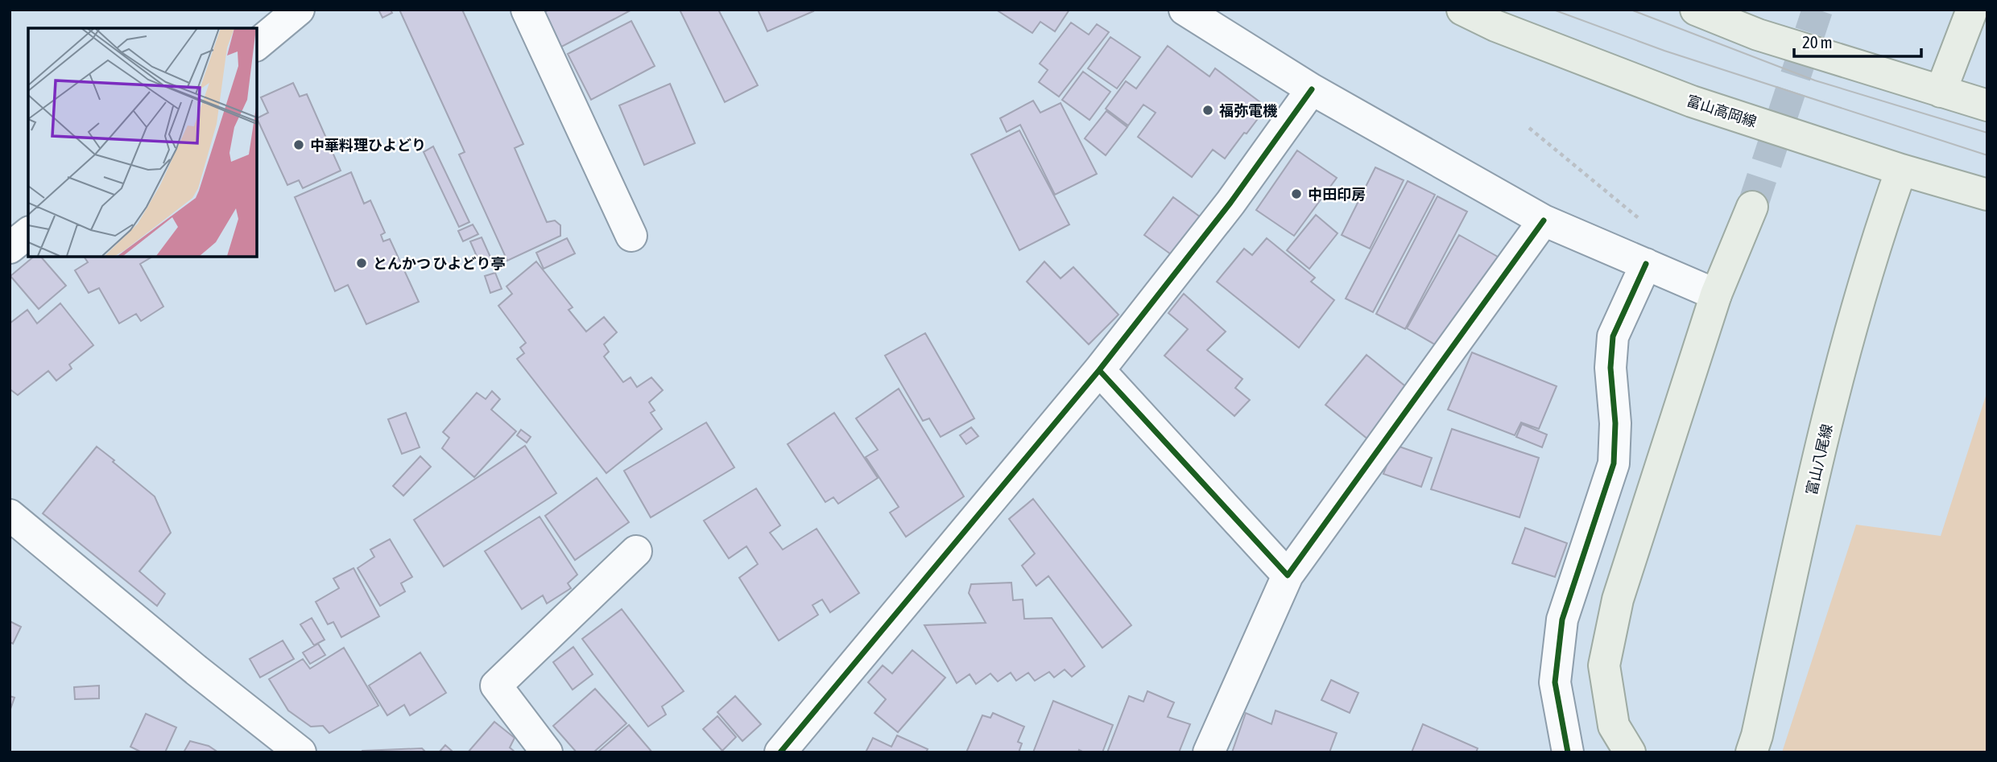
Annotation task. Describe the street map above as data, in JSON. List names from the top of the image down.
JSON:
{
  "streets": {
    "main road": ["富山高岡線", "富山八尾線"]
  },
  "crossings": [
    ["富山高岡線", "富山八尾線"]
  ],
  "places": [
    "福弥電機",
    "中華料理ひよどり",
    "中田印房",
    "とんかつ ひよどり亭"
  ],
  "scale_bar": "20 m"
}
